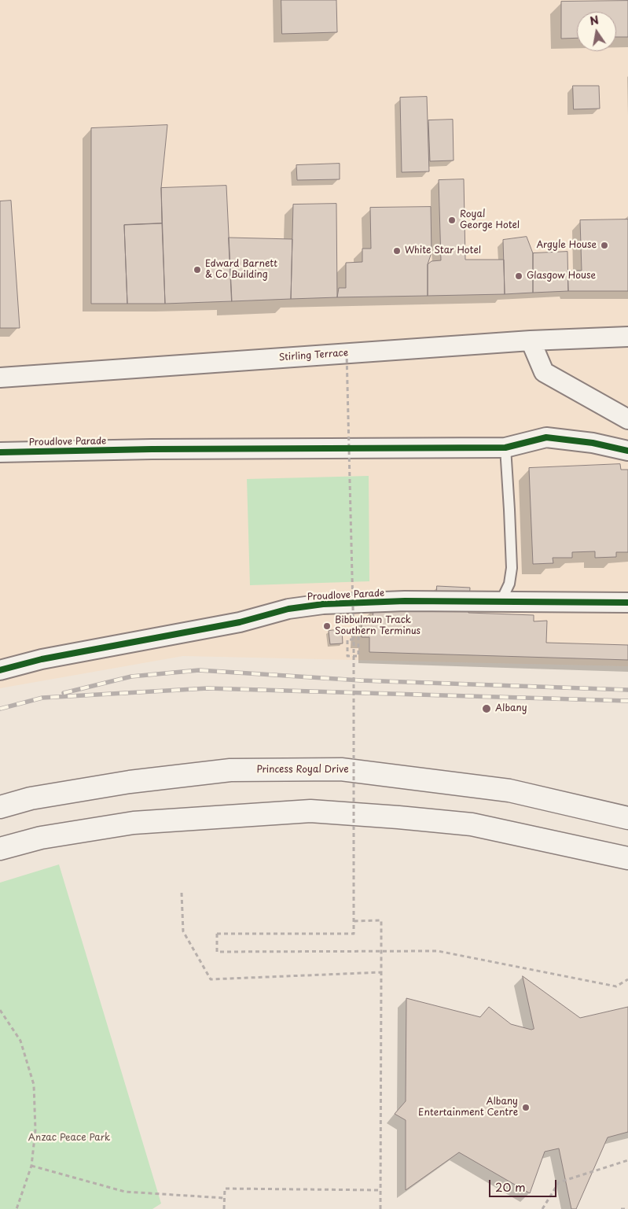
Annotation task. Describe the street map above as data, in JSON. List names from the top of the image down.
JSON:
{
  "streets": {
    "main road": ["Princess Royal Drive"],
    "street": ["Stirling Terrace", "Proudlove Parade"]
  },
  "parks": ["Anzac Peace Park"],
  "places": [
    "Royal George Hotel",
    "Argyle House",
    "White Star Hotel",
    "Edward Barnett & Co Building",
    "Glasgow House",
    "Bibbulmun Track Southern Terminus",
    "Albany",
    "Albany Entertainment Centre"
  ],
  "scale_bar": "20 m",
  "north": "top"
}
